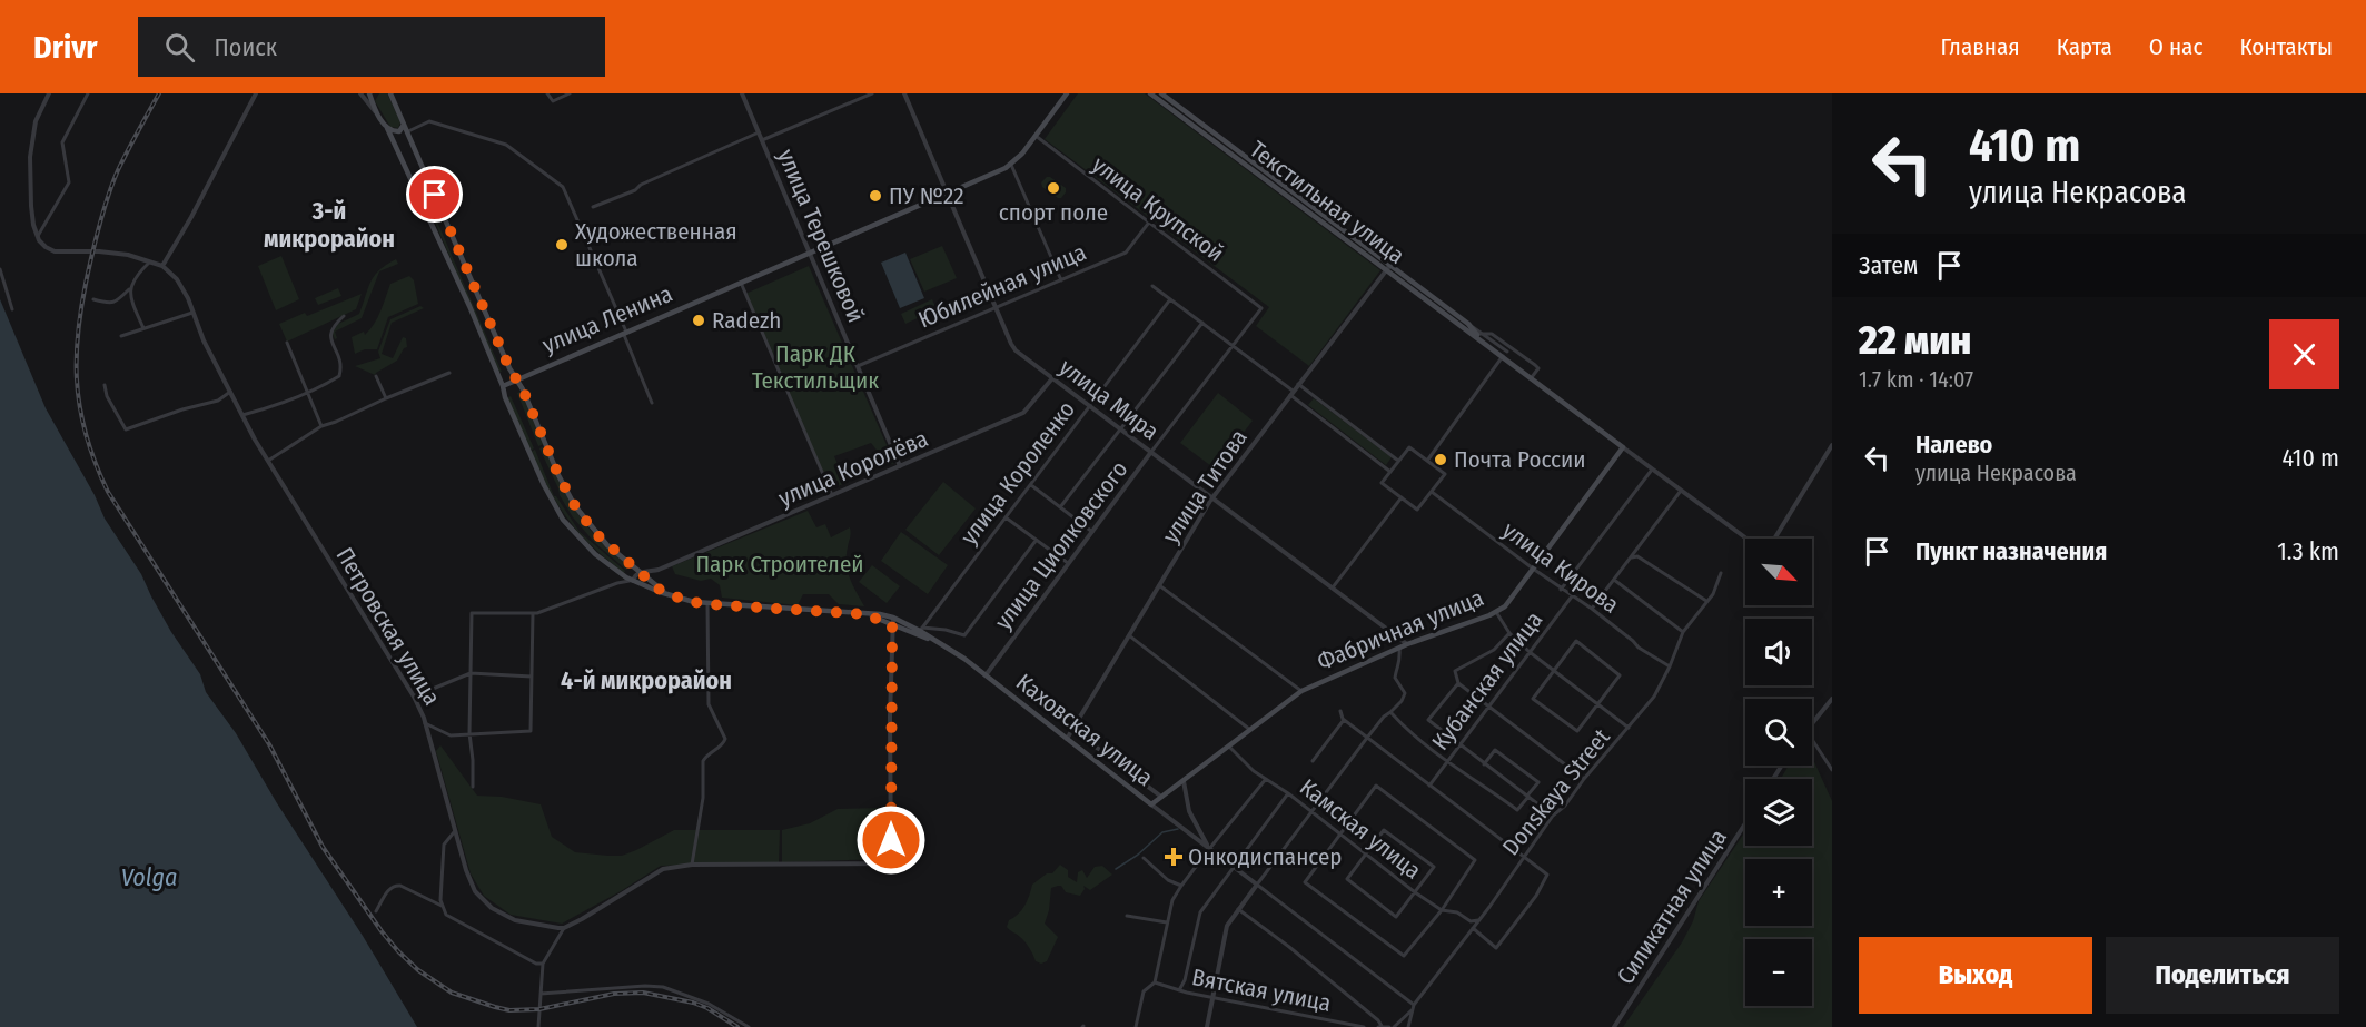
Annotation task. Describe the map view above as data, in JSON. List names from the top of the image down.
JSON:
{
  "streets": {
    "main road": [
      "Текстильная улица",
      "улица Ленина",
      "Фабричная улица",
      "Каховская улица"
    ],
    "street": [
      "улица Крупской",
      "улица Терешковой",
      "Юбилейная улица",
      "улица Мира",
      "улица Королёва",
      "улица Короленко",
      "улица Титова",
      "улица Циолковского",
      "улица Кирова",
      "Петровская улица",
      "Кубанская улица",
      "Donskaya Street",
      "Камская улица",
      "Силикатная улица",
      "Вятская улица"
    ]
  },
  "crossings": [
    ["Текстильная улица", "улица Титова"],
    ["Текстильная улица", "Фабричная улица"],
    ["улица Крупской", "Юбилейная улица"],
    ["улица Крупской", "улица Ленина"],
    ["улица Крупской", "улица Циолковского"],
    ["улица Терешковой", "Юбилейная улица"],
    ["улица Терешковой", "улица Ленина"],
    ["улица Терешковой", "улица Королёва"],
    ["Юбилейная улица", "улица Мира"],
    ["улица Ленина", "улица Мира"],
    ["улица Ленина", "Каховская улица"],
    ["улица Мира", "улица Королёва"],
    ["улица Мира", "улица Короленко"],
    ["улица Мира", "улица Титова"],
    ["улица Мира", "улица Циолковского"],
    ["улица Мира", "Фабричная улица"],
    ["улица Короленко", "Каховская улица"],
    ["улица Титова", "Каховская улица"],
    ["улица Циолковского", "Каховская улица"],
    ["улица Кирова", "Фабричная улица"],
    ["улица Кирова", "Кубанская улица"],
    ["улица Кирова", "Donskaya Street"],
    ["Фабричная улица", "Каховская улица"],
    ["Фабричная улица", "Камская улица"],
    ["Donskaya Street", "Камская улица"]
  ],
  "districts": ["3-й микрорайон", "4-й микрорайон"],
  "water": ["Volga"],
  "parks": ["Парк ДК Текстильщик", "Парк Строителей"],
  "places": {
    "other": [
      "спорт поле",
      "ПУ №22",
      "Художественная школа",
      "Radezh",
      "Почта России"
    ],
    "health": ["Онкодиспансер"]
  },
  "north": "bottom right",
  "page": {
    "header": "Drivr",
    "search": "Поиск",
    "nav": [
      "Главная",
      "Карта",
      "О нас",
      "Контакты"
    ],
    "turn": ["410 m", "улица Некрасова"],
    "then": "Затем",
    "heading": ["22 мин", "1.7 km · 14:07"],
    "list": [
      {
        "name": "Налево",
        "note": "улица Некрасова",
        "value": "410 m"
      },
      {
        "name": "Пункт назначения",
        "value": "1.3 km"
      }
    ],
    "map_buttons": ["+", "−"],
    "buttons": ["Выход", "Поделиться"]
  }
}
